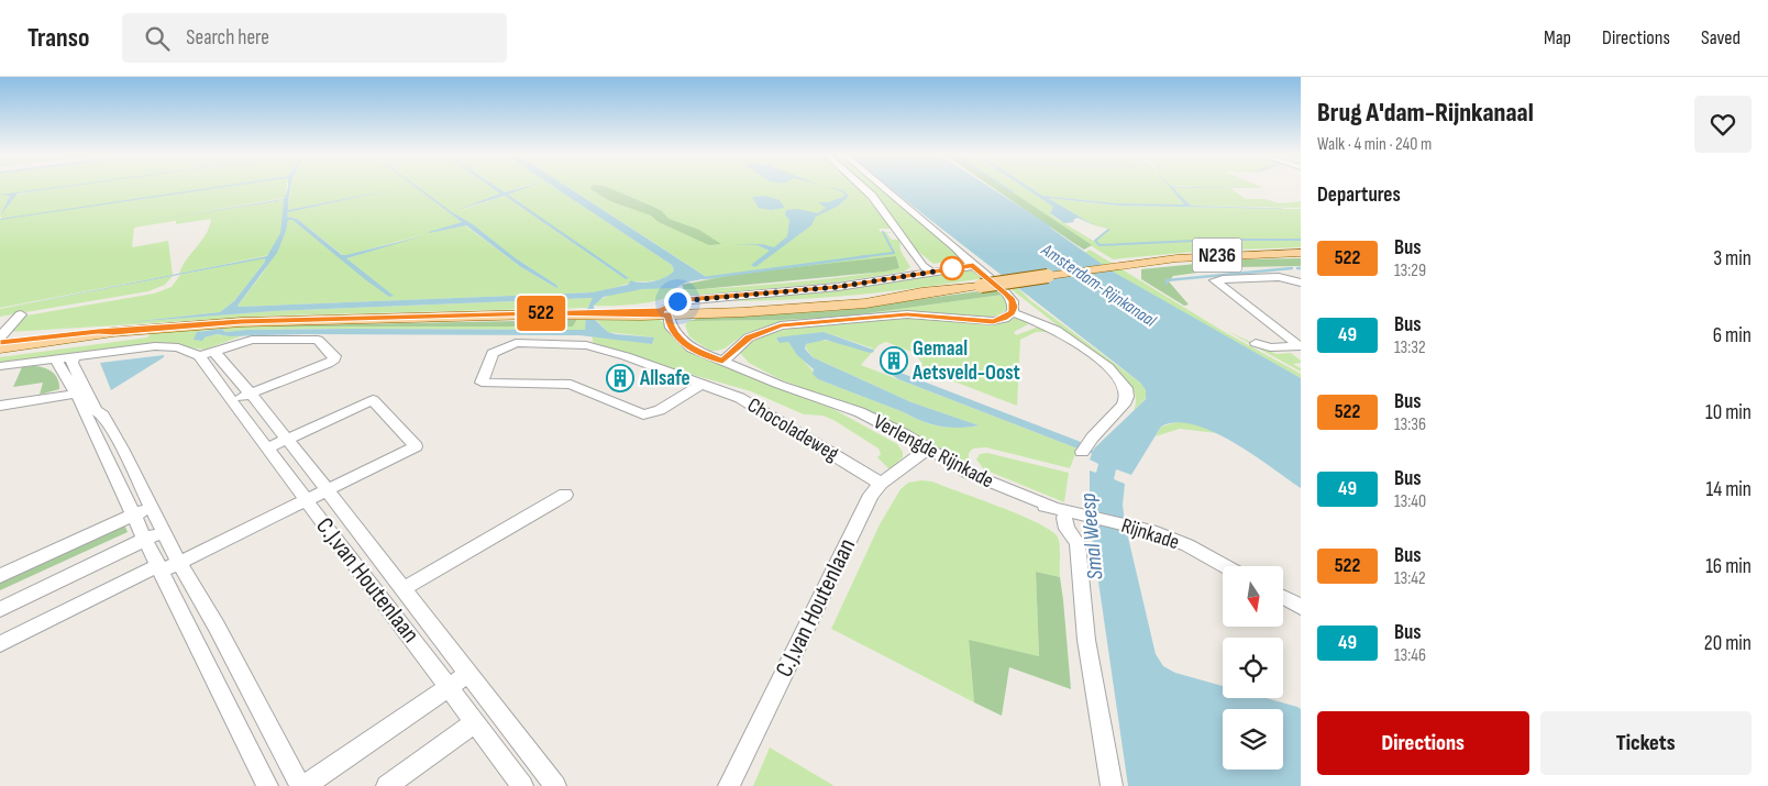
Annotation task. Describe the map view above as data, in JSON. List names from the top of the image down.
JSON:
{
  "streets": {
    "main road": ["N236"],
    "street": [
      "Chocoladeweg",
      "Verlengde Rijnkade",
      "Rijnkade",
      "C.J.van Houtenlaan"
    ]
  },
  "crossings": [
    ["N236", "Verlengde Rijnkade"],
    ["Chocoladeweg", "C.J.van Houtenlaan"],
    ["Verlengde Rijnkade", "Rijnkade"],
    ["Verlengde Rijnkade", "C.J.van Houtenlaan"]
  ],
  "water": ["Amsterdam-Rijnkanaal", "Smal Weesp"],
  "places": {
    "building": ["Gemaal Aetsveld-Oost", "Allsafe"]
  },
  "lines": ["bus line 522"],
  "north": "bottom",
  "page": {
    "header": "Transo",
    "search": "Search here",
    "nav": ["Map", "Directions", "Saved"],
    "on_map": "522",
    "heading": [
      ["Brug A'dam-Rijnkanaal", "Walk · 4 min · 240 m"],
      "Departures"
    ],
    "list": [
      {
        "mark": "522",
        "name": "Bus",
        "note": "13:29",
        "value": "3 min"
      },
      {
        "mark": "49",
        "name": "Bus",
        "note": "13:32",
        "value": "6 min"
      },
      {
        "mark": "522",
        "name": "Bus",
        "note": "13:36",
        "value": "10 min"
      },
      {
        "mark": "49",
        "name": "Bus",
        "note": "13:40",
        "value": "14 min"
      },
      {
        "mark": "522",
        "name": "Bus",
        "note": "13:42",
        "value": "16 min"
      },
      {
        "mark": "49",
        "name": "Bus",
        "note": "13:46",
        "value": "20 min"
      }
    ],
    "buttons": ["Directions", "Tickets"]
  }
}
